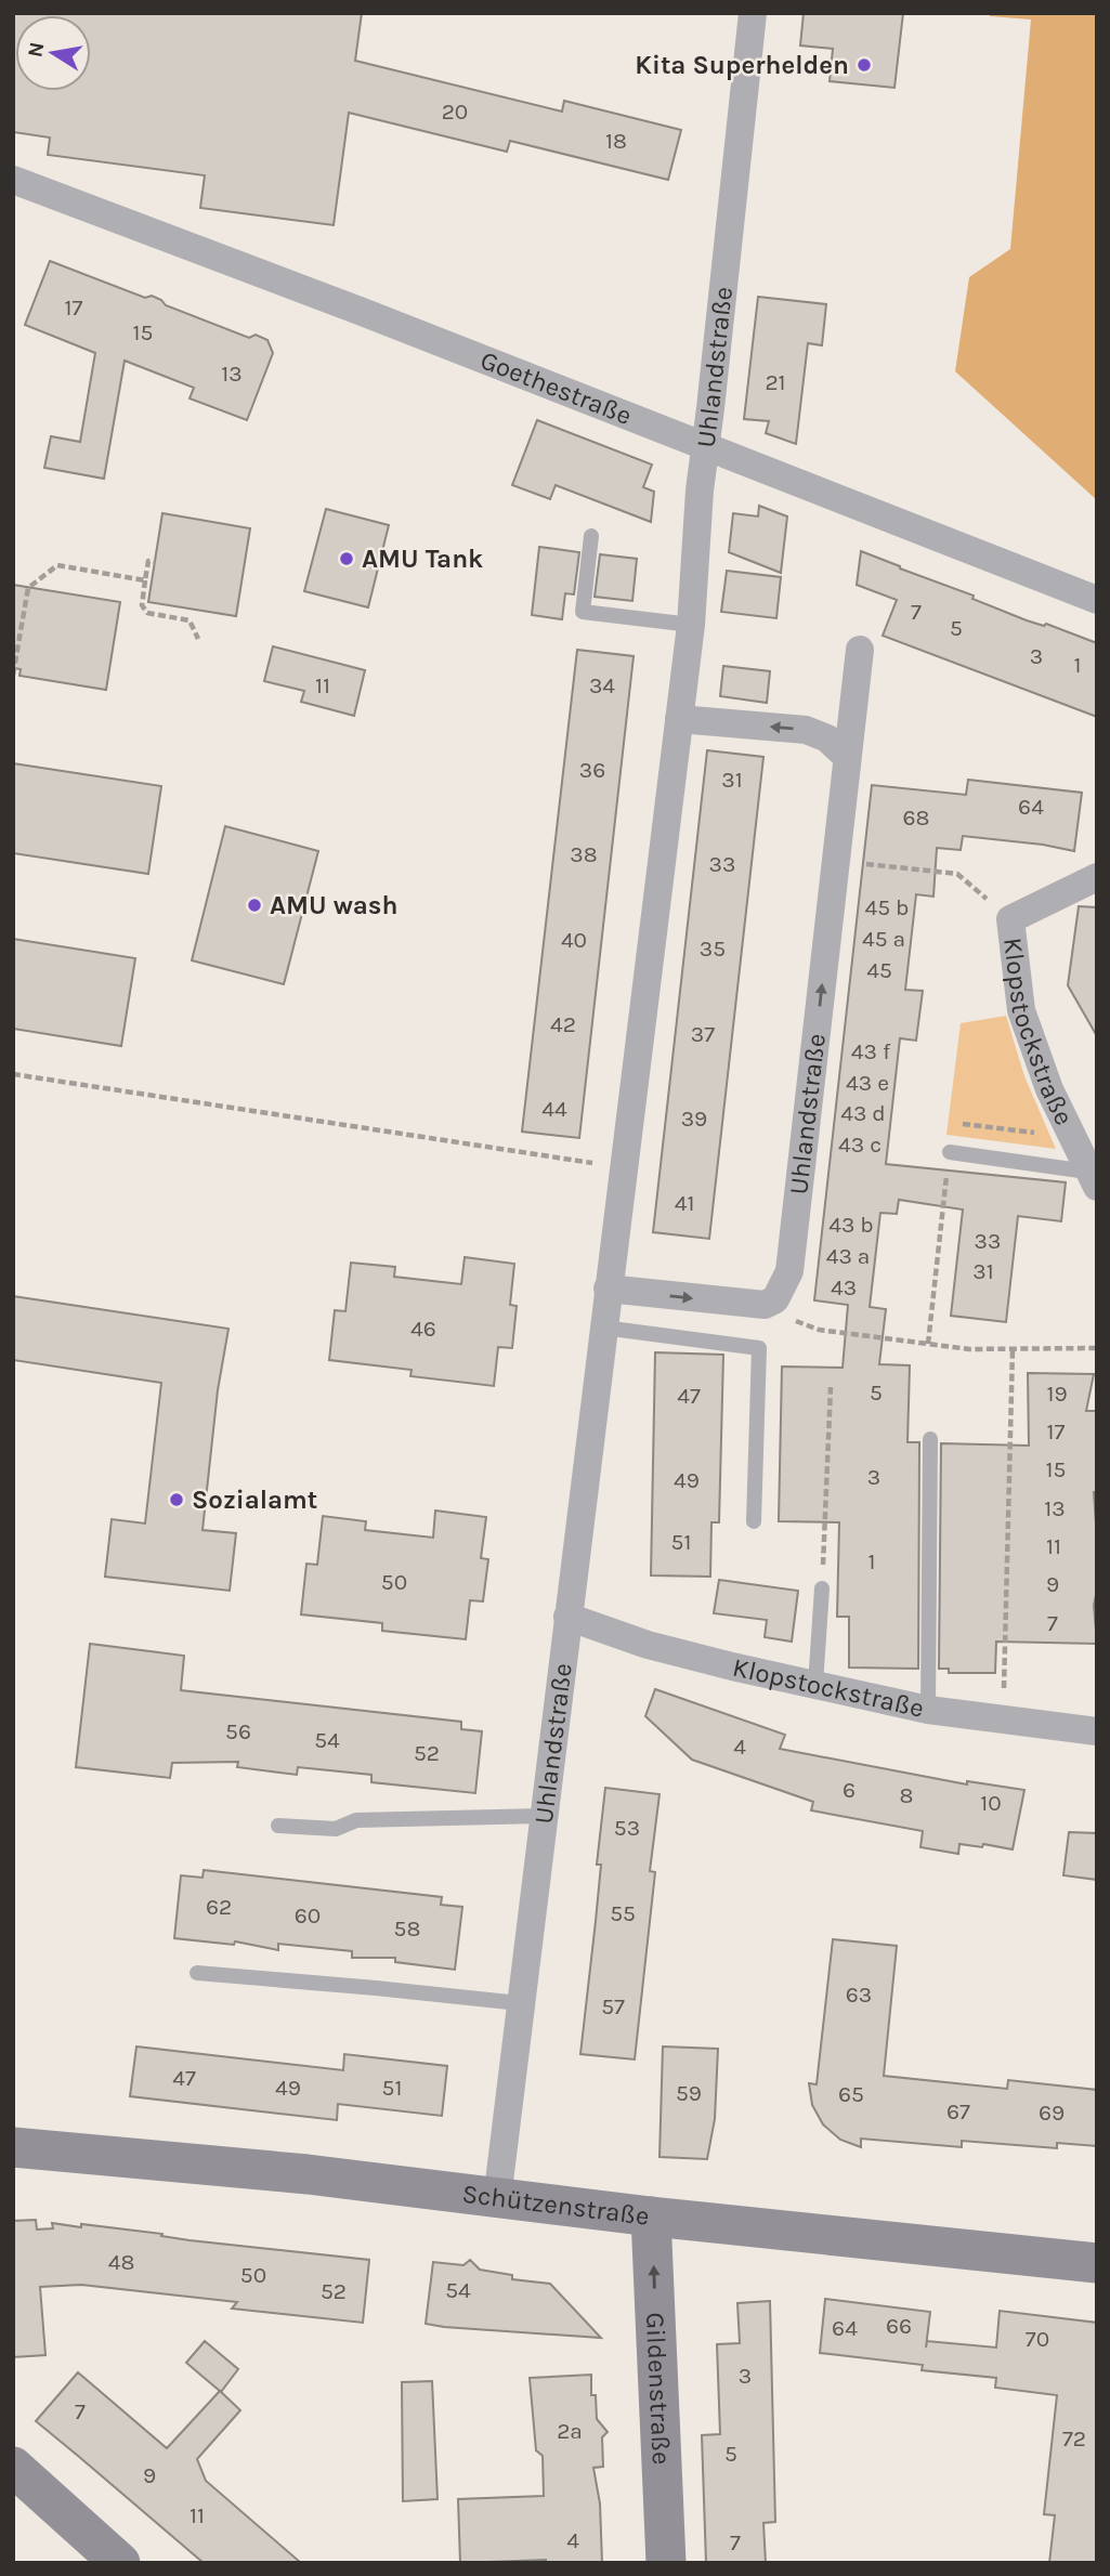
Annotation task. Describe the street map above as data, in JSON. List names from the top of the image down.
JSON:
{
  "streets": {
    "main road": ["Schützenstraße", "Gildenstraße"],
    "street": ["Uhlandstraße", "Goethestraße", "Klopstockstraße"]
  },
  "crossings": [
    ["Uhlandstraße", "Goethestraße"],
    ["Uhlandstraße", "Klopstockstraße"],
    ["Uhlandstraße", "Schützenstraße"],
    ["Schützenstraße", "Gildenstraße"]
  ],
  "one_way": ["Gildenstraße"],
  "places": [
    "Kita Superhelden",
    "AMU Tank",
    "AMU wash",
    "Sozialamt"
  ],
  "house_numbers": [
    "20",
    "18",
    "17",
    "15",
    "13",
    "21",
    "7",
    "5",
    "3",
    "1",
    "11",
    "34",
    "36",
    "31",
    "64",
    "68",
    "38",
    "33",
    "45 b",
    "45 a",
    "40",
    "35",
    "45",
    "42",
    "37",
    "43 f",
    "43 e",
    "44",
    "43 d",
    "39",
    "43 c",
    "41",
    "43 b",
    "33",
    "43 a",
    "31",
    "43",
    "46",
    "5",
    "19",
    "47",
    "17",
    "15",
    "3",
    "49",
    "13",
    "51",
    "11",
    "1",
    "50",
    "9",
    "7",
    "56",
    "54",
    "4",
    "52",
    "6",
    "8",
    "10",
    "53",
    "62",
    "55",
    "60",
    "58",
    "63",
    "57",
    "47",
    "49",
    "51",
    "59",
    "65",
    "67",
    "69",
    "48",
    "50",
    "54",
    "52",
    "66",
    "64",
    "70",
    "3",
    "7",
    "2a",
    "72",
    "5",
    "9",
    "11",
    "4",
    "7"
  ],
  "north": "left"
}
